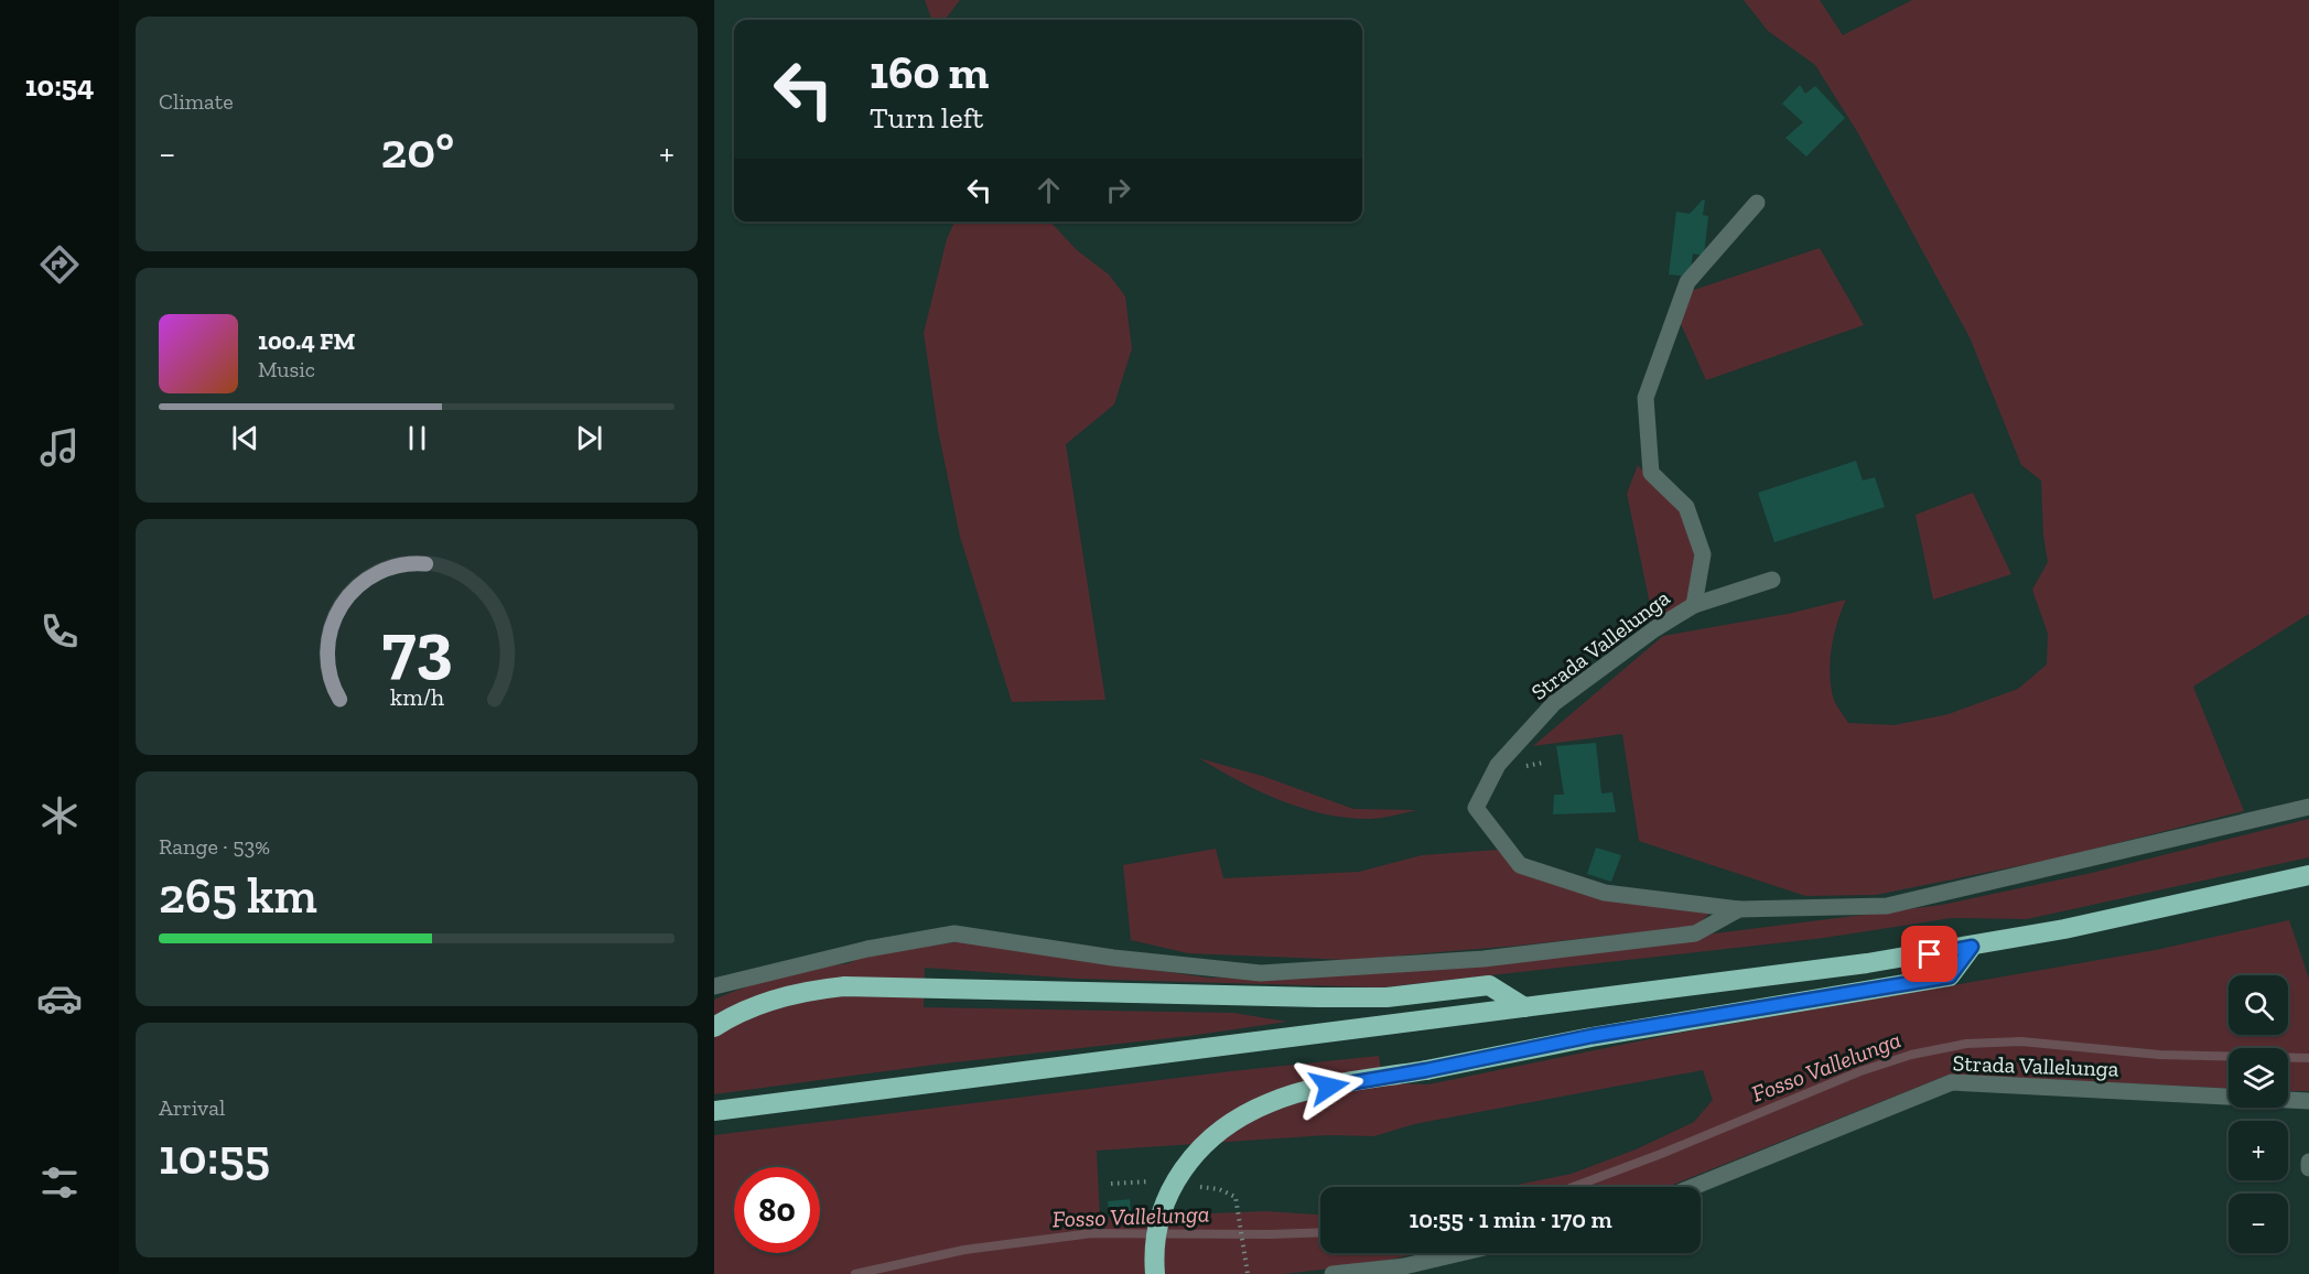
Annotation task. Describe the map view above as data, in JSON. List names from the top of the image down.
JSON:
{
  "streets": {
    "street": ["Strada Vallelunga"]
  },
  "water": ["Fosso Vallelunga"],
  "page": {
    "tabs": "10:54",
    "tile": [
      "Climate",
      ["Range · 53%", "265 km"],
      ["Arrival", "10:55"]
    ],
    "turn": ["160 m", "Turn left"],
    "heat": ["−", "20°", "+"],
    "song": ["100.4 FM", "Music"],
    "map_buttons": ["+", "−"],
    "limit": "80",
    "trip": "10:55 · 1 min · 170 m",
    "gauge": ["73", "km/h"]
  }
}
